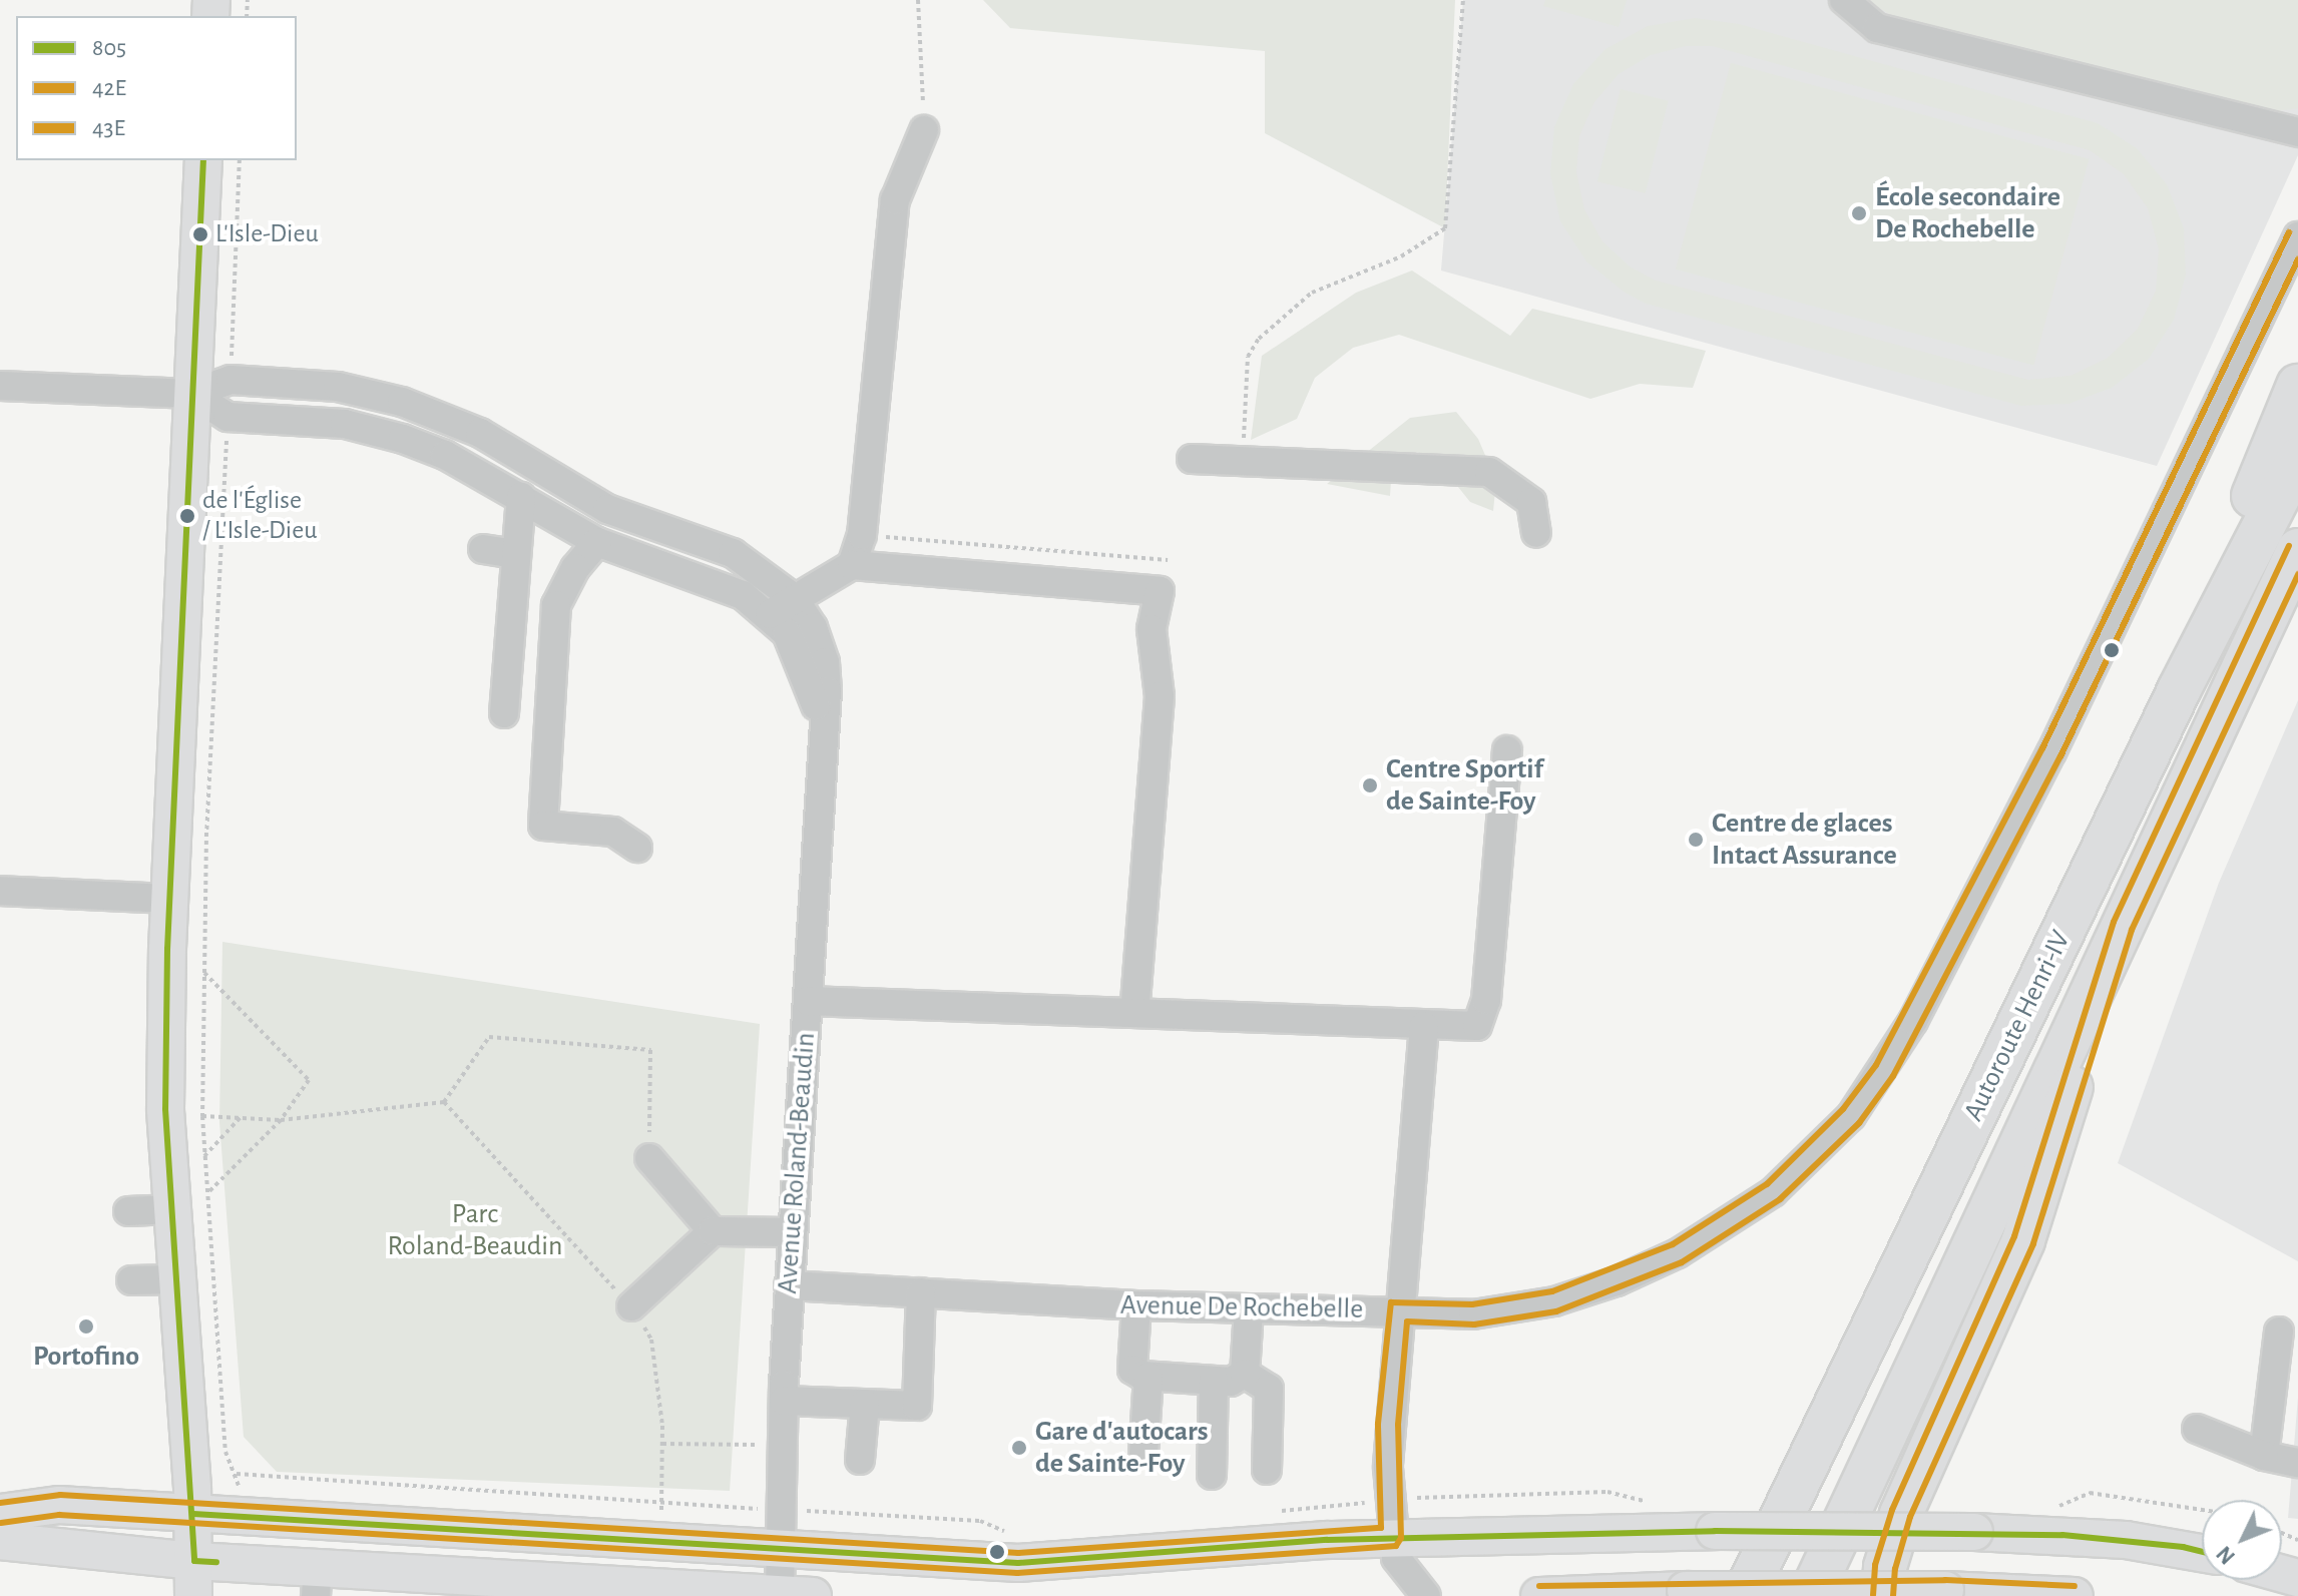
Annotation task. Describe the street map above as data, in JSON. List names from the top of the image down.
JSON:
{
  "streets": {
    "highway": ["Autoroute Henri-IV"],
    "street": ["Avenue Roland-Beaudin", "Avenue De Rochebelle"]
  },
  "crossings": [
    ["Avenue Roland-Beaudin", "Avenue De Rochebelle"]
  ],
  "parks": ["Parc Roland-Beaudin"],
  "places": [
    "École secondaire De Rochebelle",
    "L'Isle-Dieu",
    "de l'Église / L'Isle-Dieu",
    "Centre Sportif de Sainte-Foy",
    "Centre de glaces Intact Assurance",
    "Portofino",
    "Gare d'autocars de Sainte-Foy"
  ],
  "lines": ["transit line 805", "transit line 43E", "transit line 42E"],
  "legend": ["805", "42E", "43E"],
  "north": "bottom left"
}
